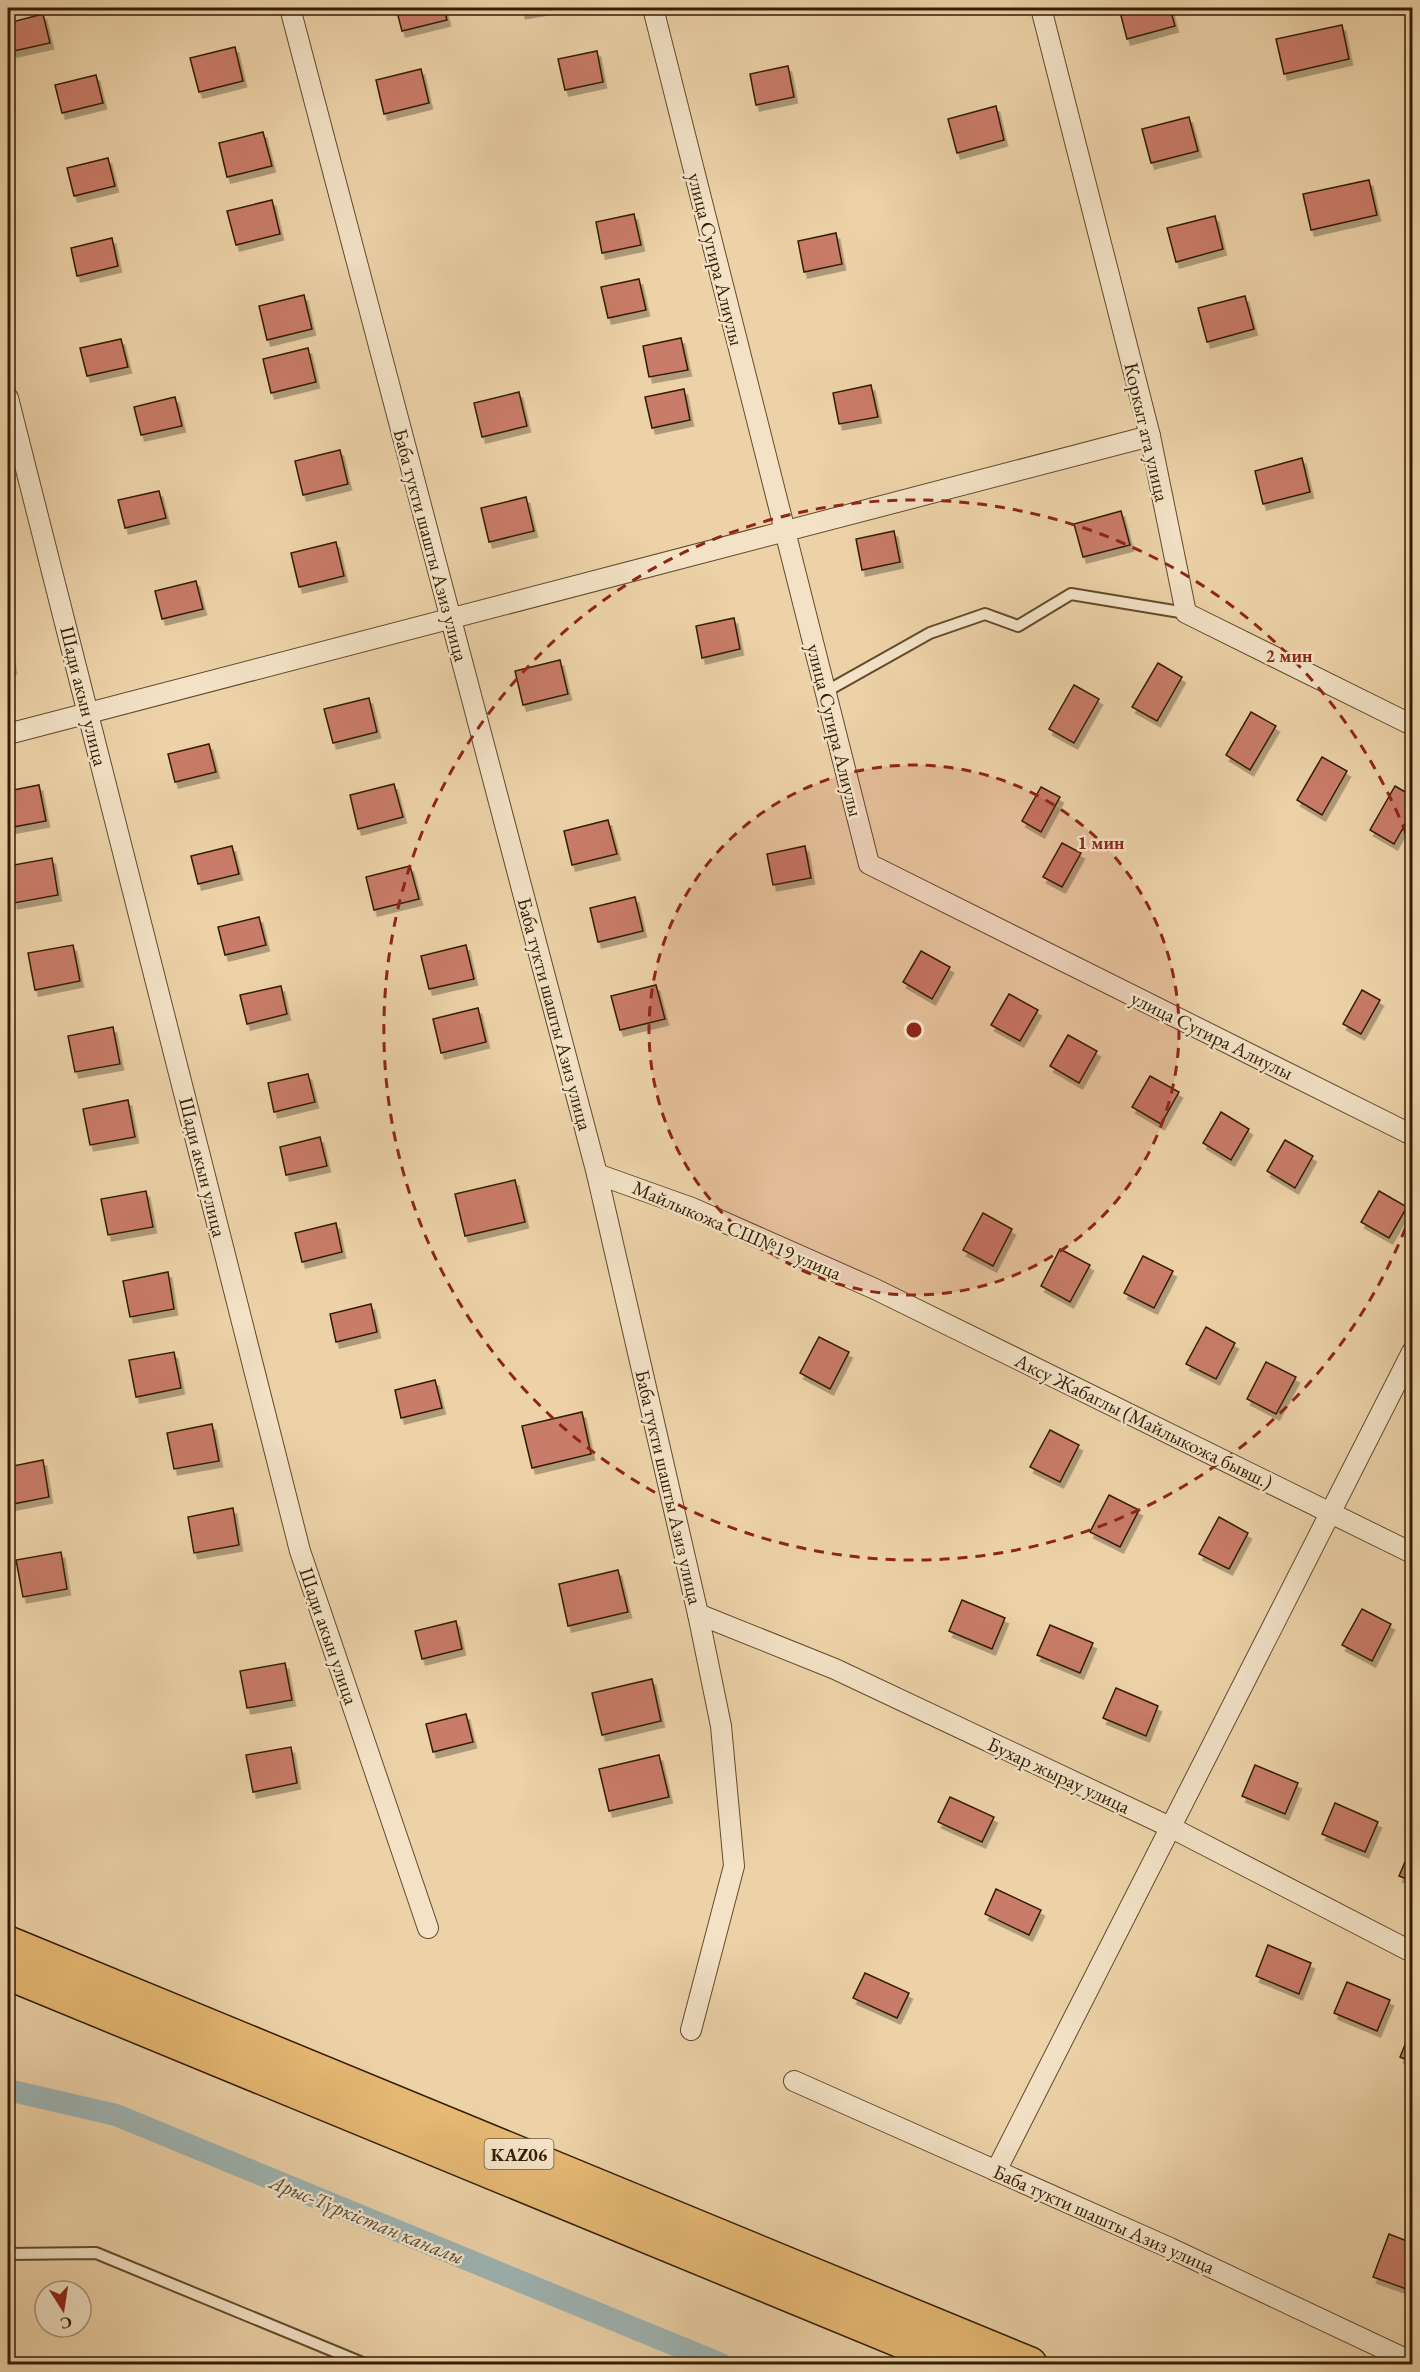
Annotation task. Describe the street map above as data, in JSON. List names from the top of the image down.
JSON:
{
  "streets": {
    "highway": ["KАZ06"],
    "street": [
      "улица Сугира Алиулы",
      "Коркыт ата улица",
      "Баба тукти шашты Азиз улица",
      "Шади акын улица",
      "Майлыкожа СШ№19 улица",
      "Аксу Жабаглы (Майлыкожа бывш.)",
      "Бухар жырау улица"
    ]
  },
  "crossings": [
    ["Баба тукти шашты Азиз улица", "Майлыкожа СШ№19 улица"],
    ["Баба тукти шашты Азиз улица", "Бухар жырау улица"],
    ["Майлыкожа СШ№19 улица", "Аксу Жабаглы (Майлыкожа бывш.)"]
  ],
  "water": ["Арыс-Түркістан каналы"],
  "north": "bottom",
  "rings": ["2 мин", "1 мин"]
}
